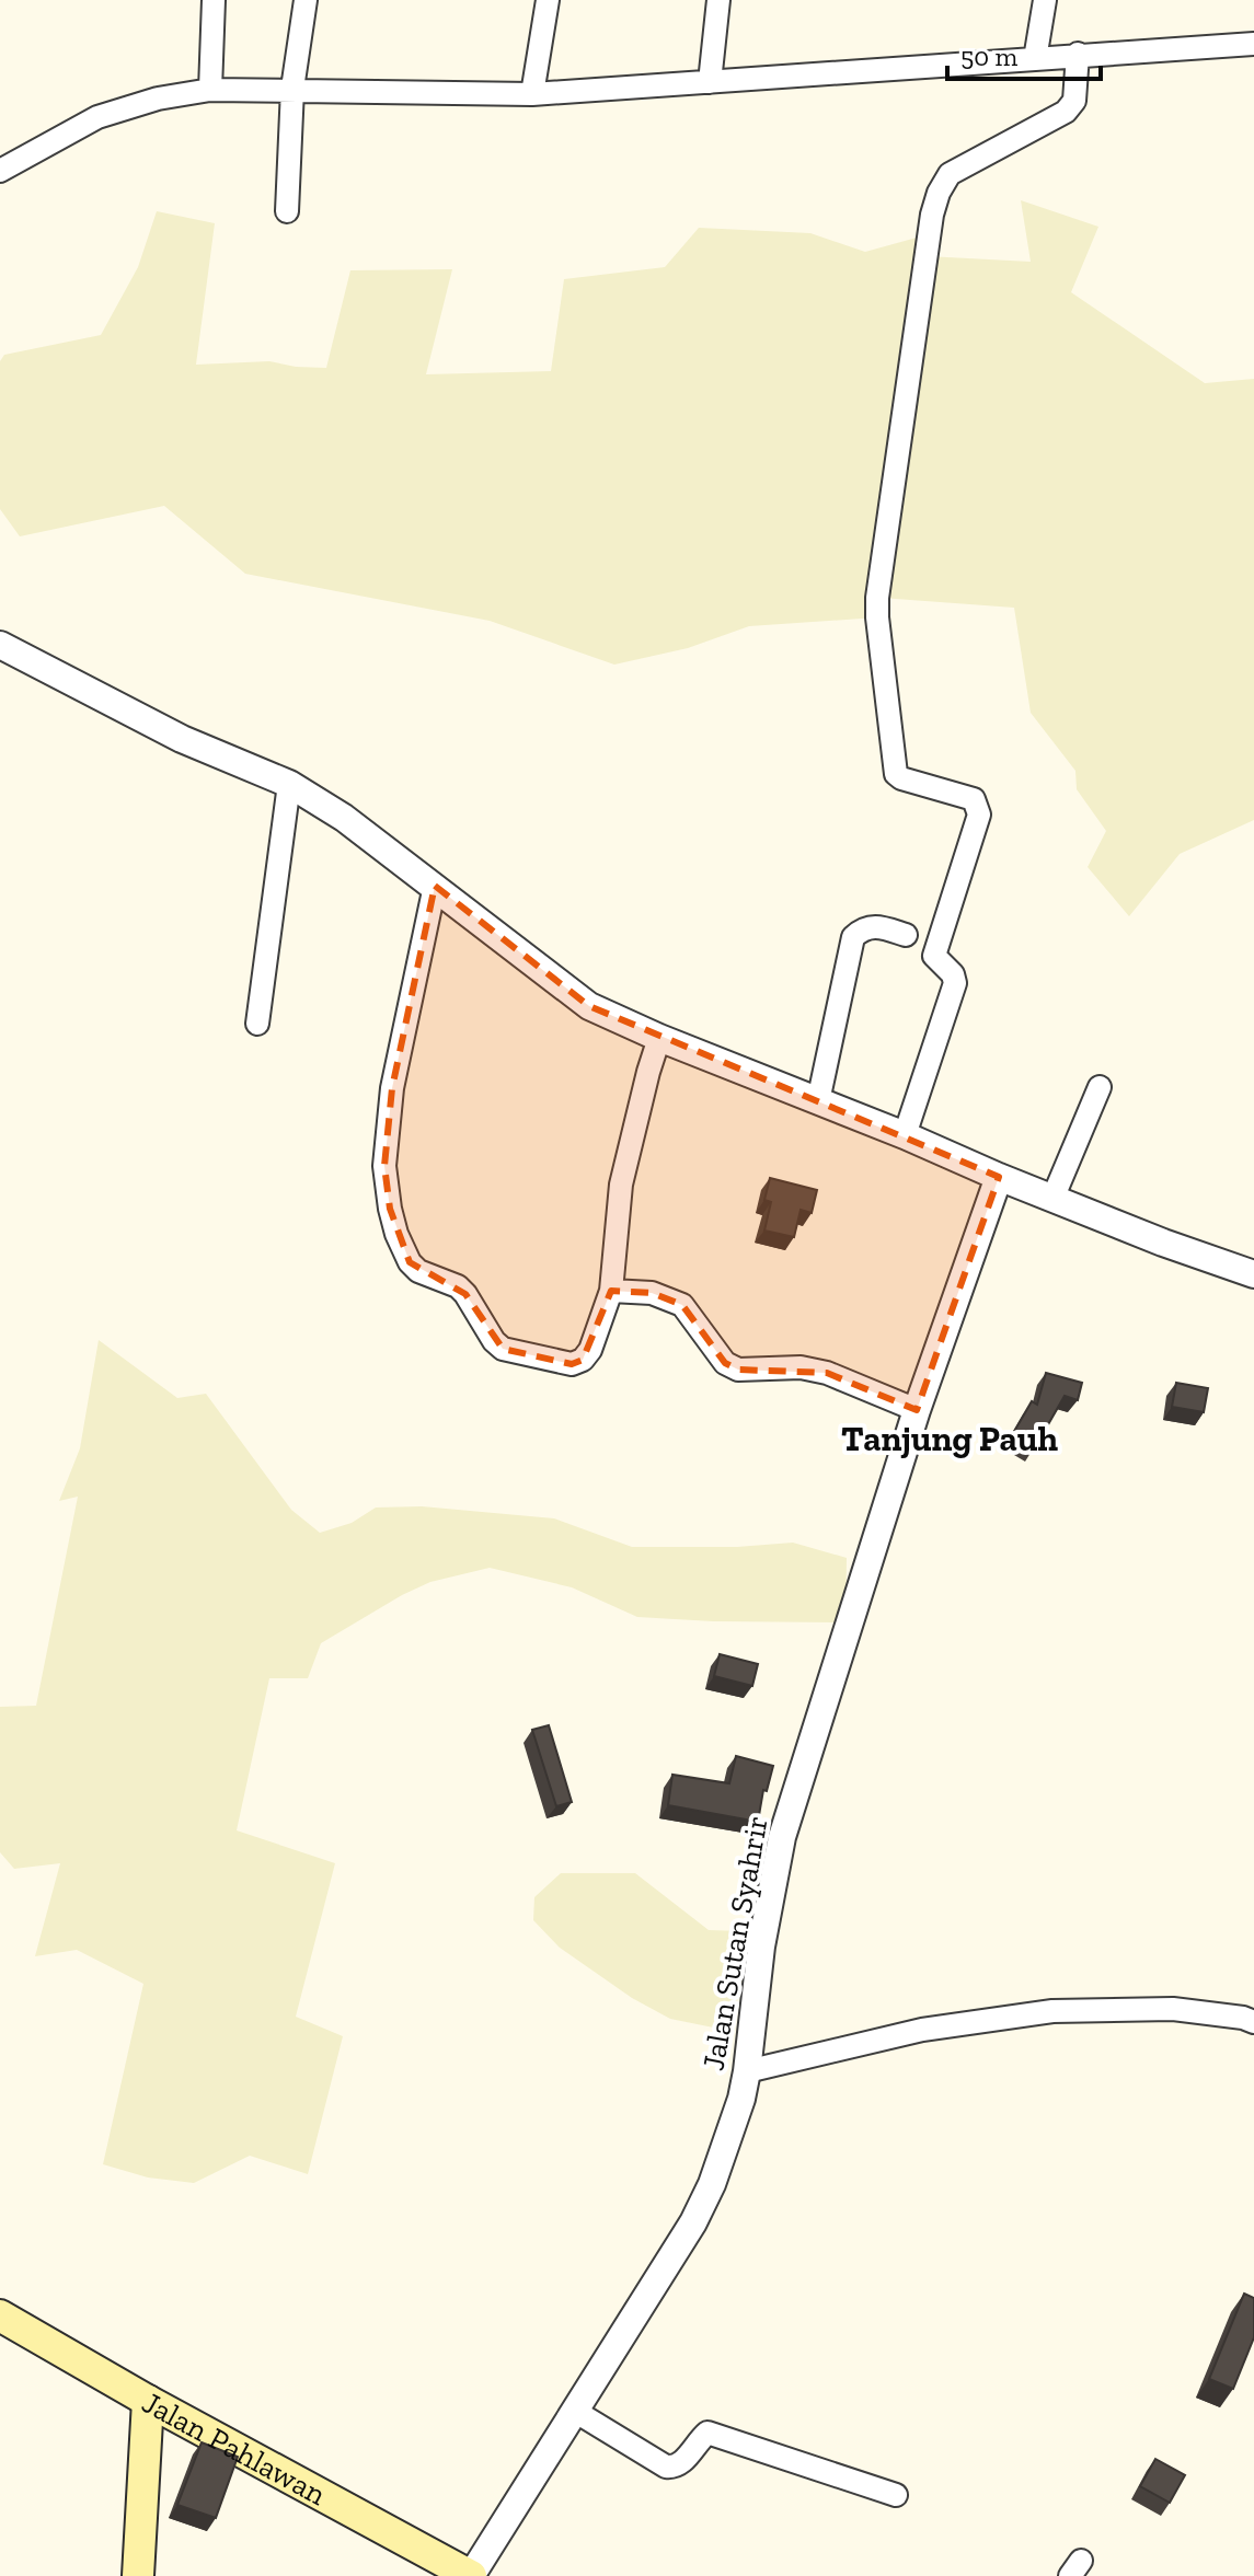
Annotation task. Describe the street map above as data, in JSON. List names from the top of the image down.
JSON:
{
  "streets": {
    "main road": ["Jalan Pahlawan"],
    "street": ["Jalan Sutan Syahrir"]
  },
  "crossings": [
    ["Jalan Sutan Syahrir", "Jalan Pahlawan"]
  ],
  "districts": ["Tanjung Pauh"],
  "scale_bar": "50 m"
}
